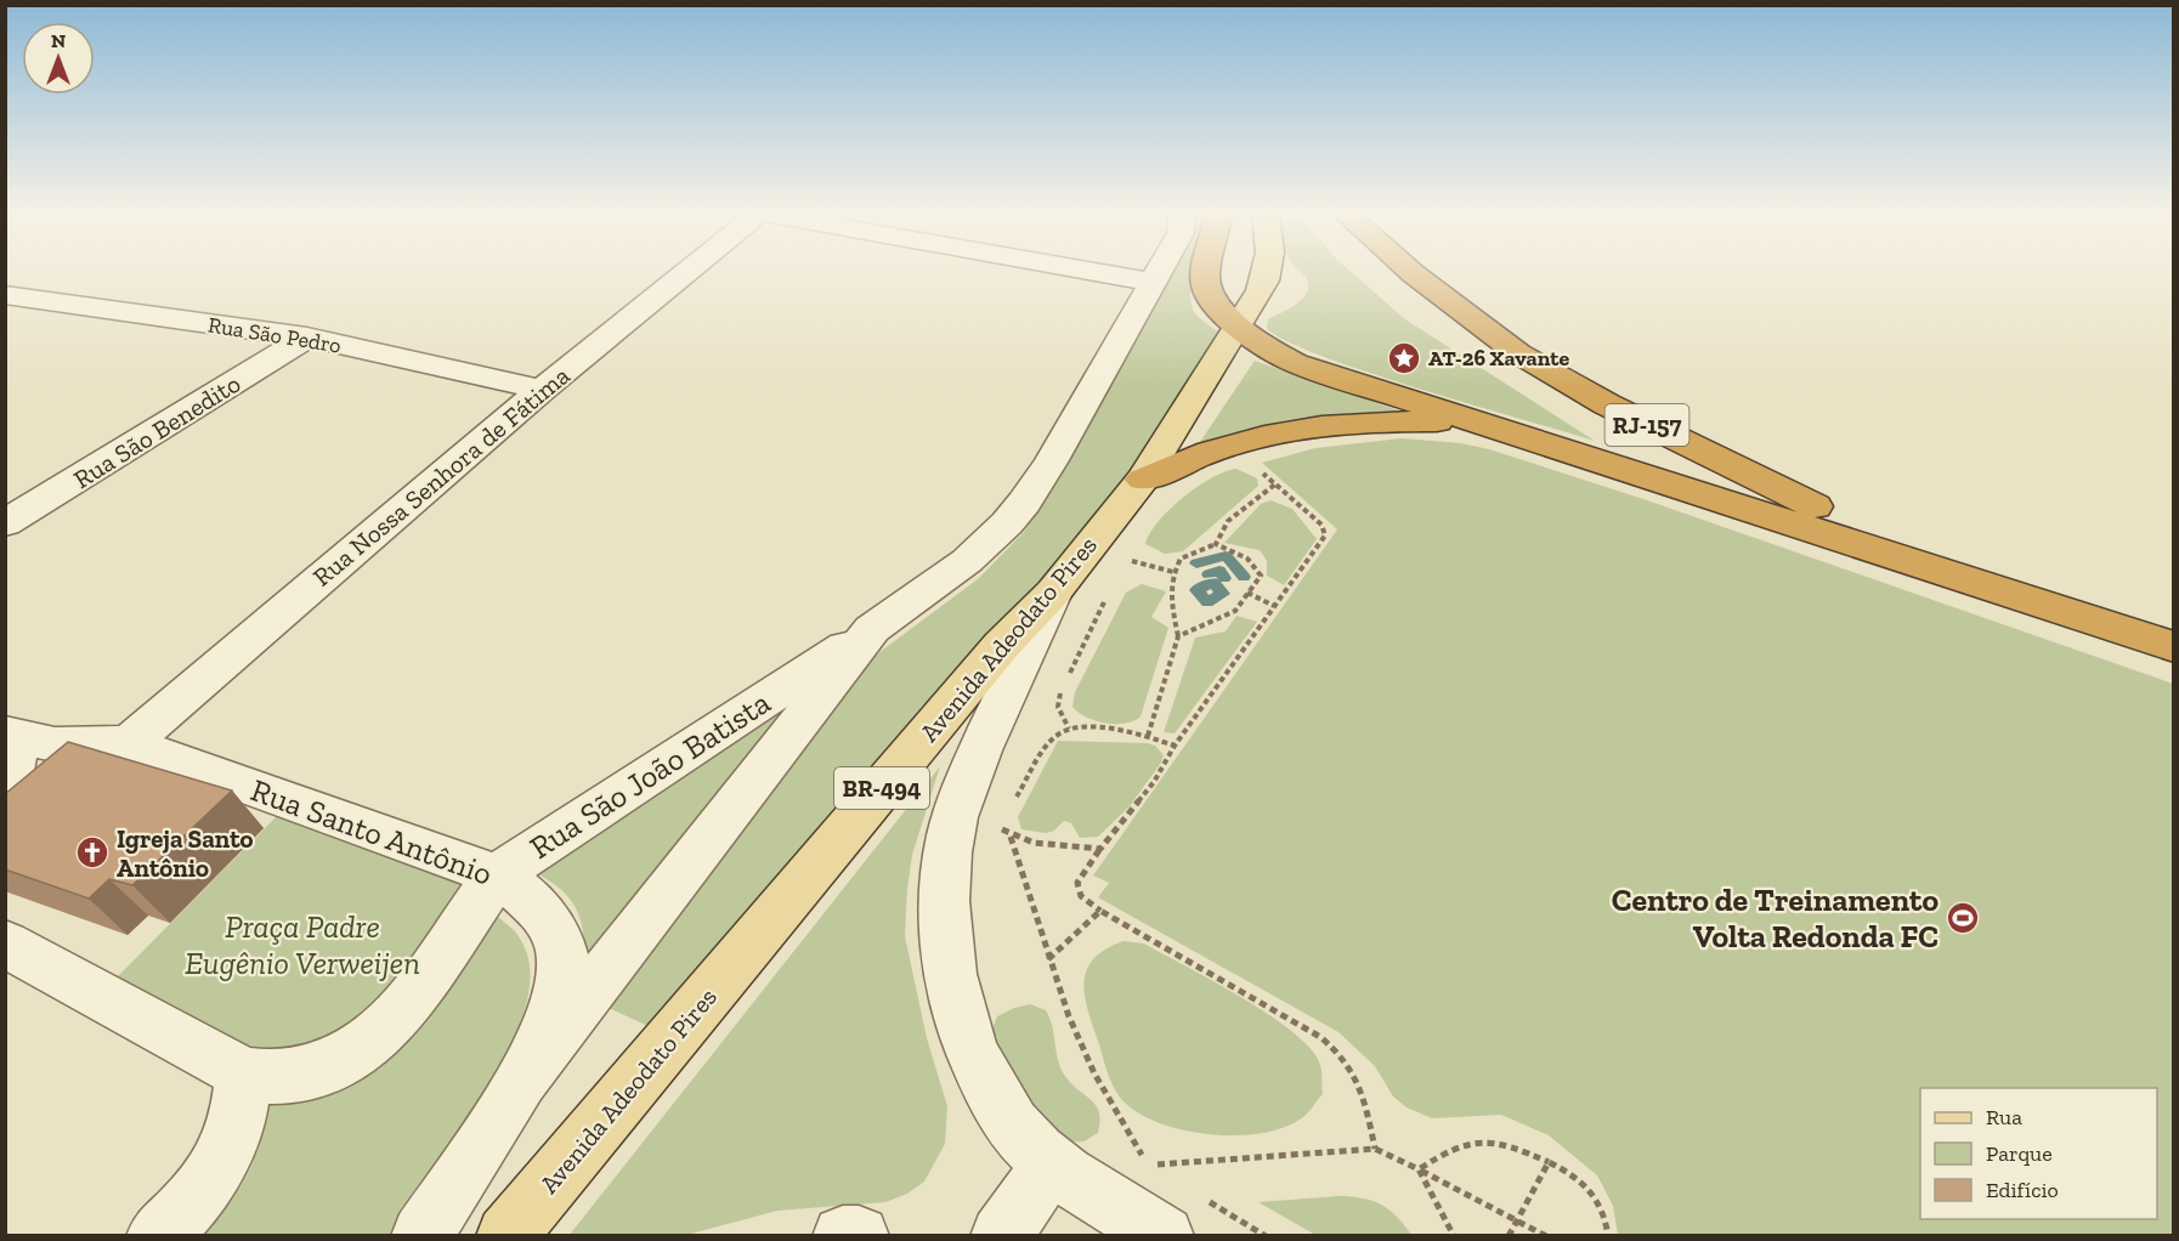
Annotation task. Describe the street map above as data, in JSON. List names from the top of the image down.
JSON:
{
  "streets": {
    "highway": ["RJ-157"],
    "main road": ["Avenida Adeodato Pires", "BR-494"],
    "street": [
      "Rua São Pedro",
      "Rua São Benedito",
      "Rua Nossa Senhora de Fátima",
      "Rua São João Batista",
      "Rua Santo Antônio"
    ]
  },
  "crossings": [
    ["Rua São Pedro", "Rua São Benedito"],
    ["Rua São Pedro", "Rua Nossa Senhora de Fátima"],
    ["Rua Nossa Senhora de Fátima", "Rua Santo Antônio"],
    ["Avenida Adeodato Pires", "BR-494"],
    ["Rua São João Batista", "Rua Santo Antônio"]
  ],
  "parks": ["Praça Padre Eugênio Verweijen"],
  "places": {
    "place": ["AT-26 Xavante"],
    "church": ["Igreja Santo Antônio"],
    "sports": ["Centro de Treinamento Volta Redonda FC"]
  },
  "legend": ["Rua", "Parque", "Edifício"],
  "north": "top"
}
